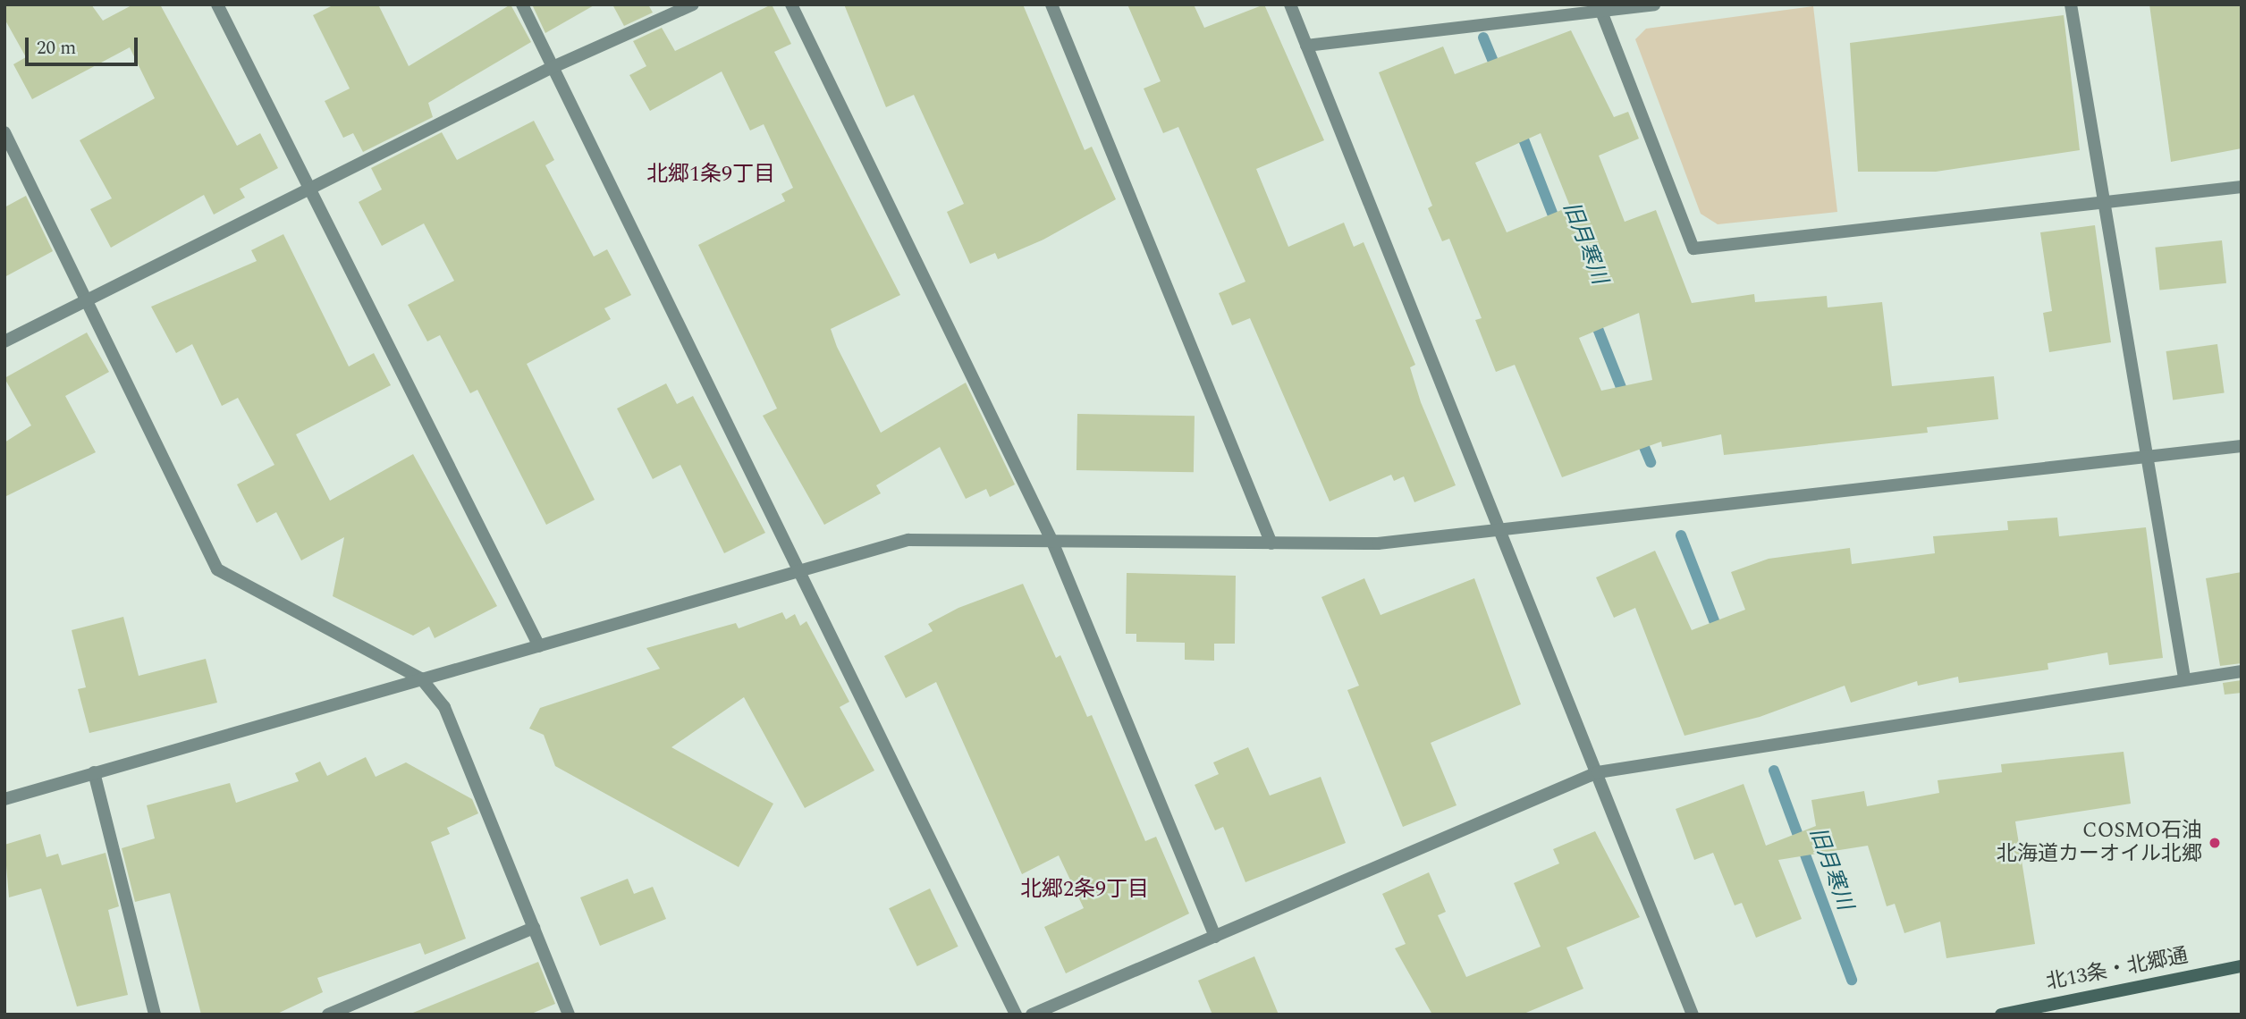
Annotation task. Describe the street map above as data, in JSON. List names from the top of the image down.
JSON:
{
  "streets": {
    "main road": ["北13条・北郷通"]
  },
  "districts": ["北郷1条9丁目", "北郷2条9丁目"],
  "water": ["旧月寒川"],
  "places": ["COSMO石油 北海道カーオイル北郷"],
  "scale_bar": "20 m"
}
